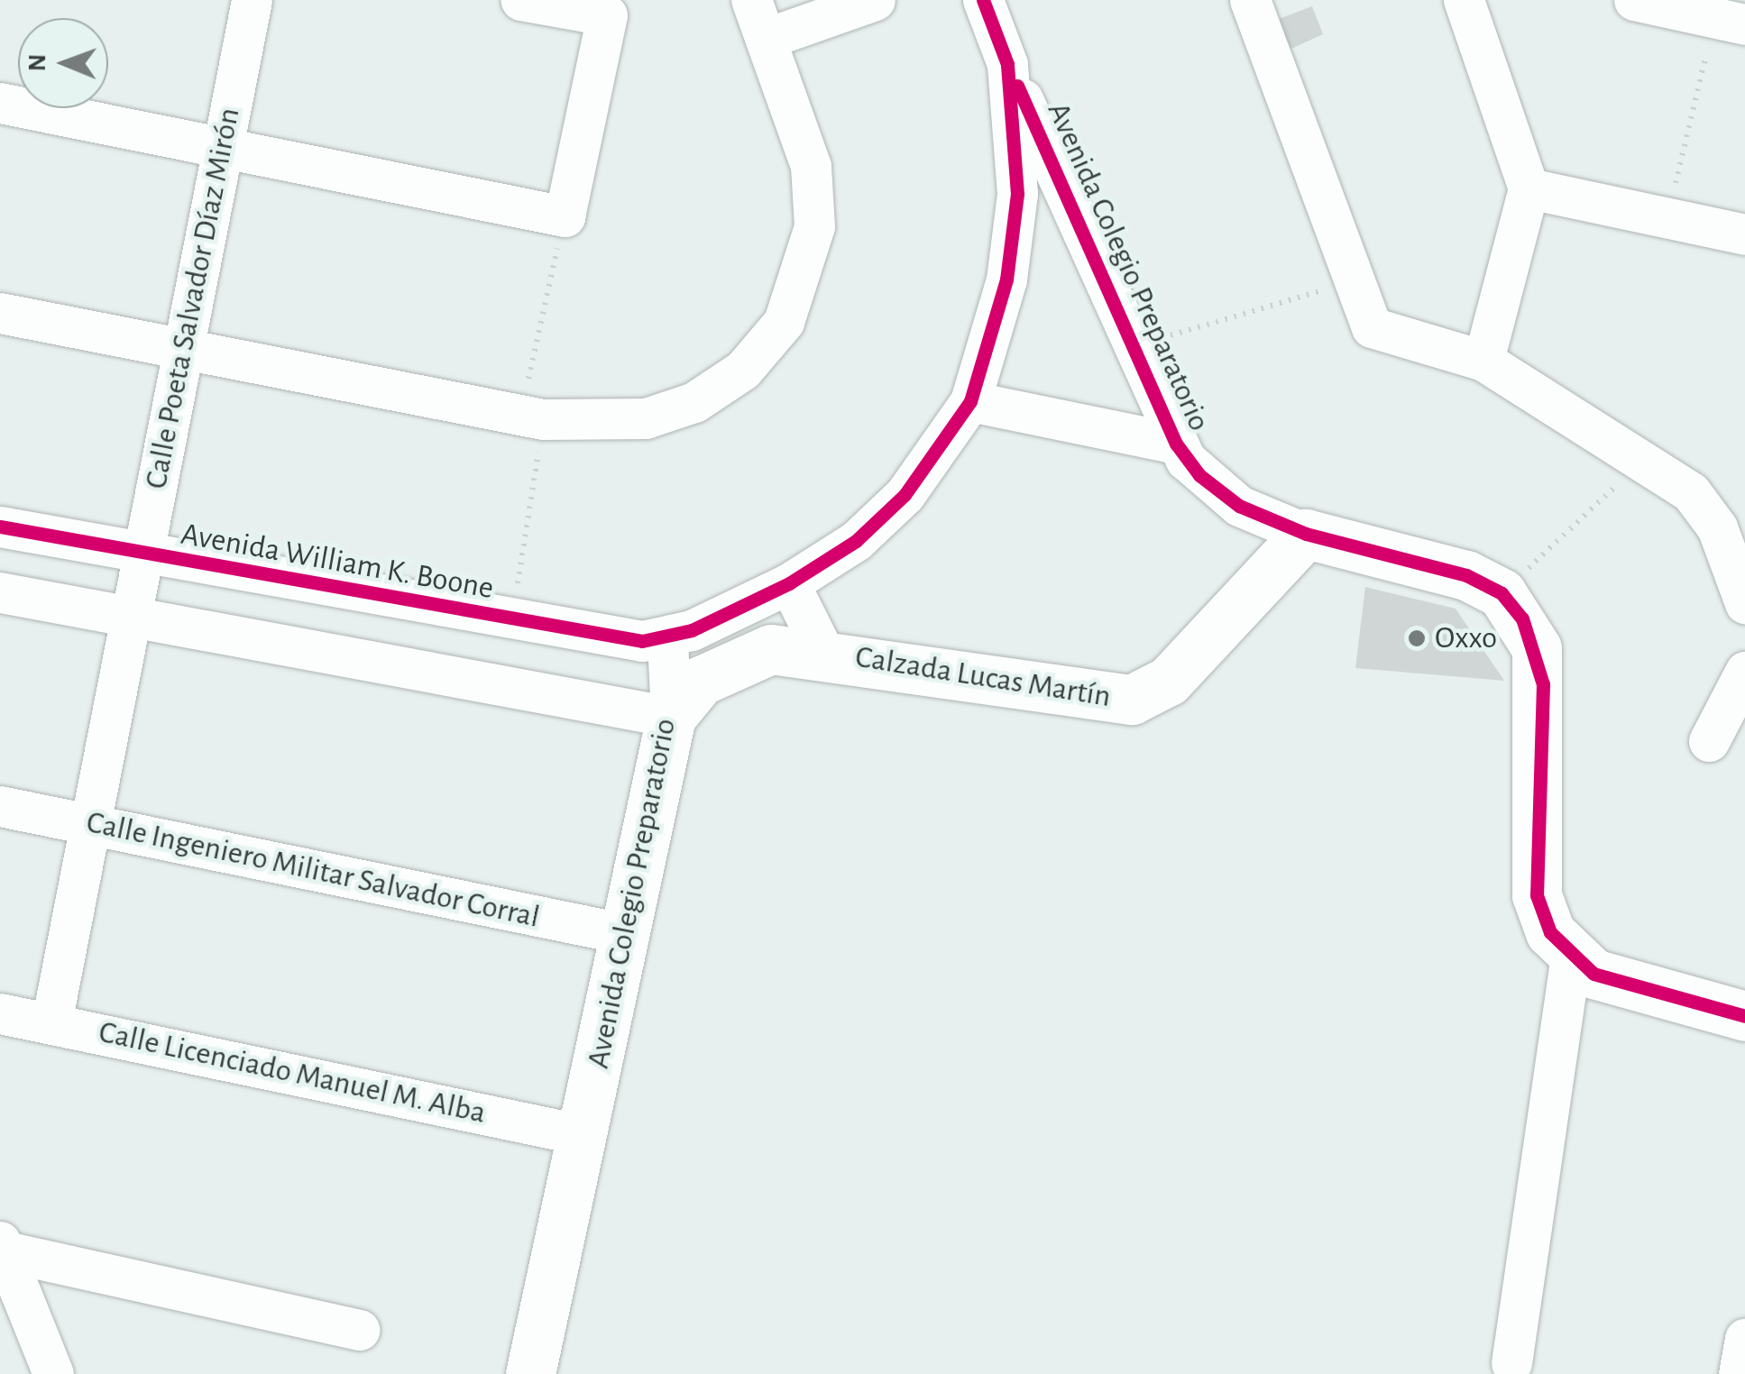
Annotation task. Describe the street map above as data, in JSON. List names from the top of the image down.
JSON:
{
  "streets": {
    "street": [
      "Avenida Colegio Preparatorio",
      "Calle Poeta Salvador Díaz Mirón",
      "Avenida William K. Boone",
      "Calzada Lucas Martín",
      "Calle Ingeniero Militar Salvador Corral",
      "Calle Licenciado Manuel M. Alba"
    ]
  },
  "crossings": [
    ["Avenida Colegio Preparatorio", "Avenida William K. Boone"],
    ["Avenida Colegio Preparatorio", "Calzada Lucas Martín"],
    ["Avenida Colegio Preparatorio", "Calle Ingeniero Militar Salvador Corral"],
    ["Avenida Colegio Preparatorio", "Calle Licenciado Manuel M. Alba"],
    ["Calle Poeta Salvador Díaz Mirón", "Avenida William K. Boone"],
    ["Calle Poeta Salvador Díaz Mirón", "Calle Ingeniero Militar Salvador Corral"],
    ["Calle Poeta Salvador Díaz Mirón", "Calle Licenciado Manuel M. Alba"]
  ],
  "places": ["Oxxo"],
  "north": "left"
}
